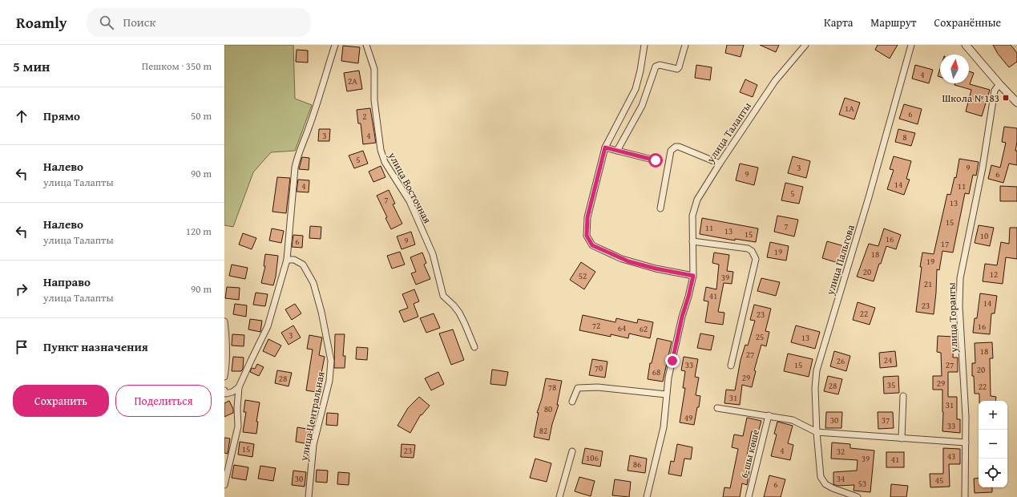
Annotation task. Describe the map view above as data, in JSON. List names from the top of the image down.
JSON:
{
  "streets": {
    "street": [
      "улица Талапты",
      "улица Восточная",
      "улица Пальгова",
      "улица Торангы",
      "улица Центральная",
      "6-шы көше"
    ]
  },
  "places": {
    "transit": ["Школа №183"]
  },
  "house_numbers": [
    "4",
    "2А",
    "1А",
    "6",
    "2",
    "3",
    "4",
    "8",
    "5",
    "3",
    "9",
    "9",
    "6",
    "14",
    "4",
    "11",
    "5",
    "7",
    "13",
    "15",
    "7",
    "11",
    "13",
    "15",
    "10",
    "16",
    "9",
    "6",
    "17",
    "19",
    "18",
    "19",
    "20",
    "12",
    "52",
    "39",
    "21",
    "41",
    "14",
    "23",
    "22",
    "23",
    "72",
    "16",
    "64",
    "62",
    "3",
    "25",
    "13",
    "18",
    "27",
    "24",
    "26",
    "33",
    "15",
    "27",
    "70",
    "20",
    "68",
    "29",
    "28",
    "29",
    "35",
    "28",
    "22",
    "78",
    "31",
    "31",
    "80",
    "49",
    "30",
    "37",
    "33",
    "82",
    "15",
    "23",
    "4",
    "32",
    "43",
    "106",
    "39",
    "41",
    "86",
    "30",
    "34",
    "45",
    "53",
    "6"
  ],
  "north": "top",
  "page": {
    "header": "Roamly",
    "search": "Поиск",
    "nav": ["Карта", "Маршрут", "Сохранённые"],
    "heading": ["5 мин", "Пешком · 350 m"],
    "list": [
      ["Прямо", "50 m"],
      ["Налево", "улица Талапты", "90 m"],
      ["Налево", "улица Талапты", "120 m"],
      ["Направо", "улица Талапты", "90 m"],
      "Пункт назначения"
    ],
    "buttons": ["Сохранить", "Поделиться"],
    "map_buttons": ["+", "−"]
  }
}
